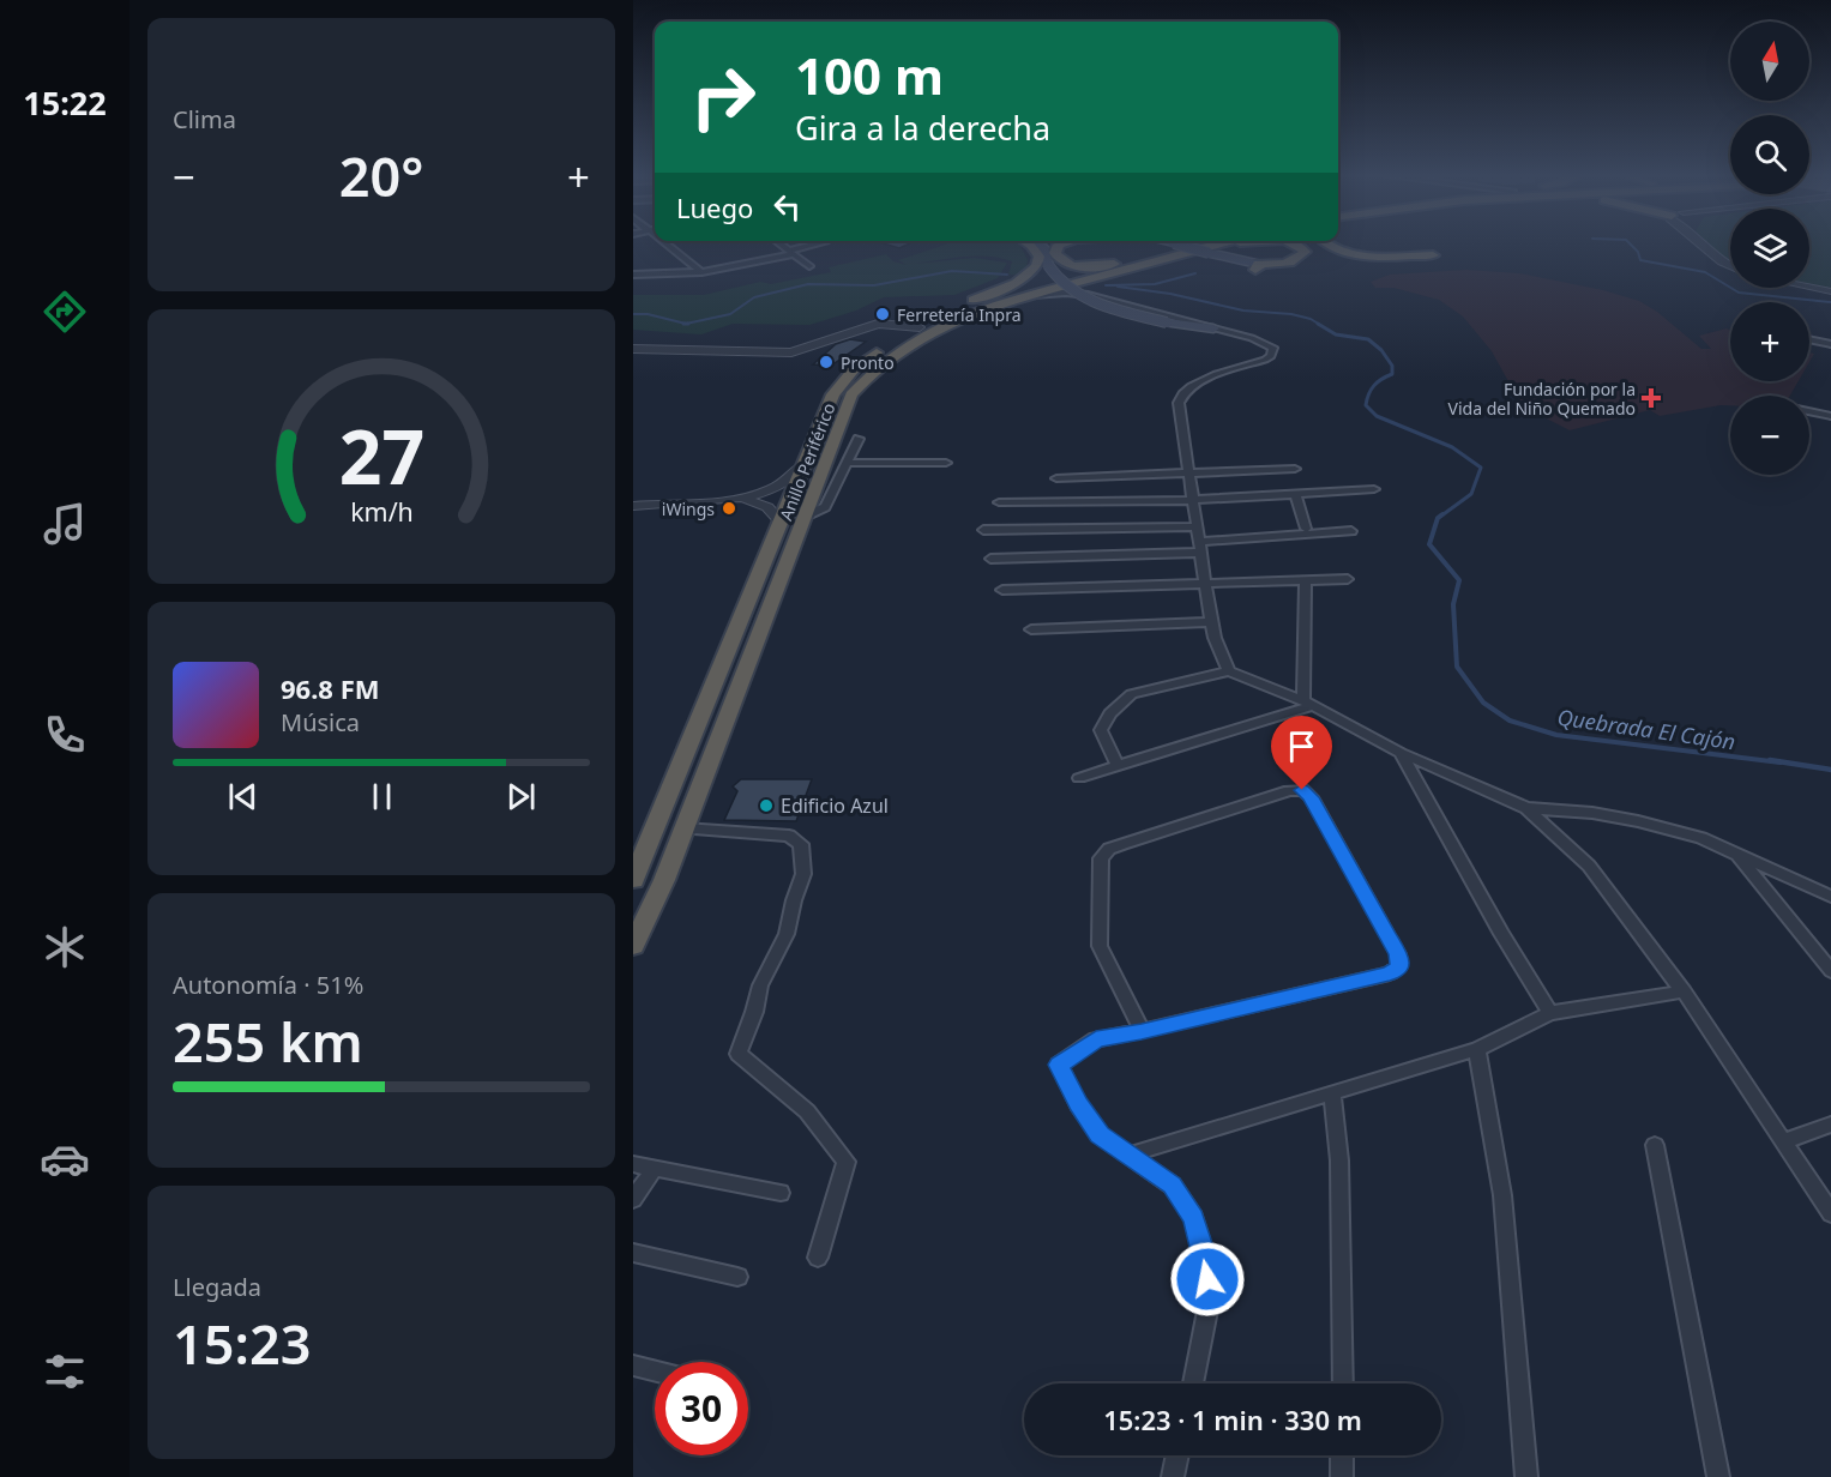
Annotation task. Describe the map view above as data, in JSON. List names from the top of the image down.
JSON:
{
  "streets": {
    "highway": ["Anillo Periférico"]
  },
  "water": ["Quebrada El Cajón"],
  "places": {
    "other": [
      "Ferretería Inpra",
      "Pronto",
      "iWings",
      "Edificio Azul"
    ],
    "health": ["Fundación por la Vida del Niño Quemado"]
  },
  "north": "top",
  "page": {
    "tabs": "15:22",
    "tile": [
      "Clima",
      ["Autonomía · 51%", "255 km"],
      ["Llegada", "15:23"]
    ],
    "map_buttons": ["+", "−"],
    "turn": ["100 m", "Gira a la derecha"],
    "heat": ["−", "20°", "+"],
    "then": "Luego",
    "song": ["96.8 FM", "Música"],
    "limit": "30",
    "trip": "15:23 · 1 min · 330 m",
    "gauge": ["27", "km/h"]
  }
}
